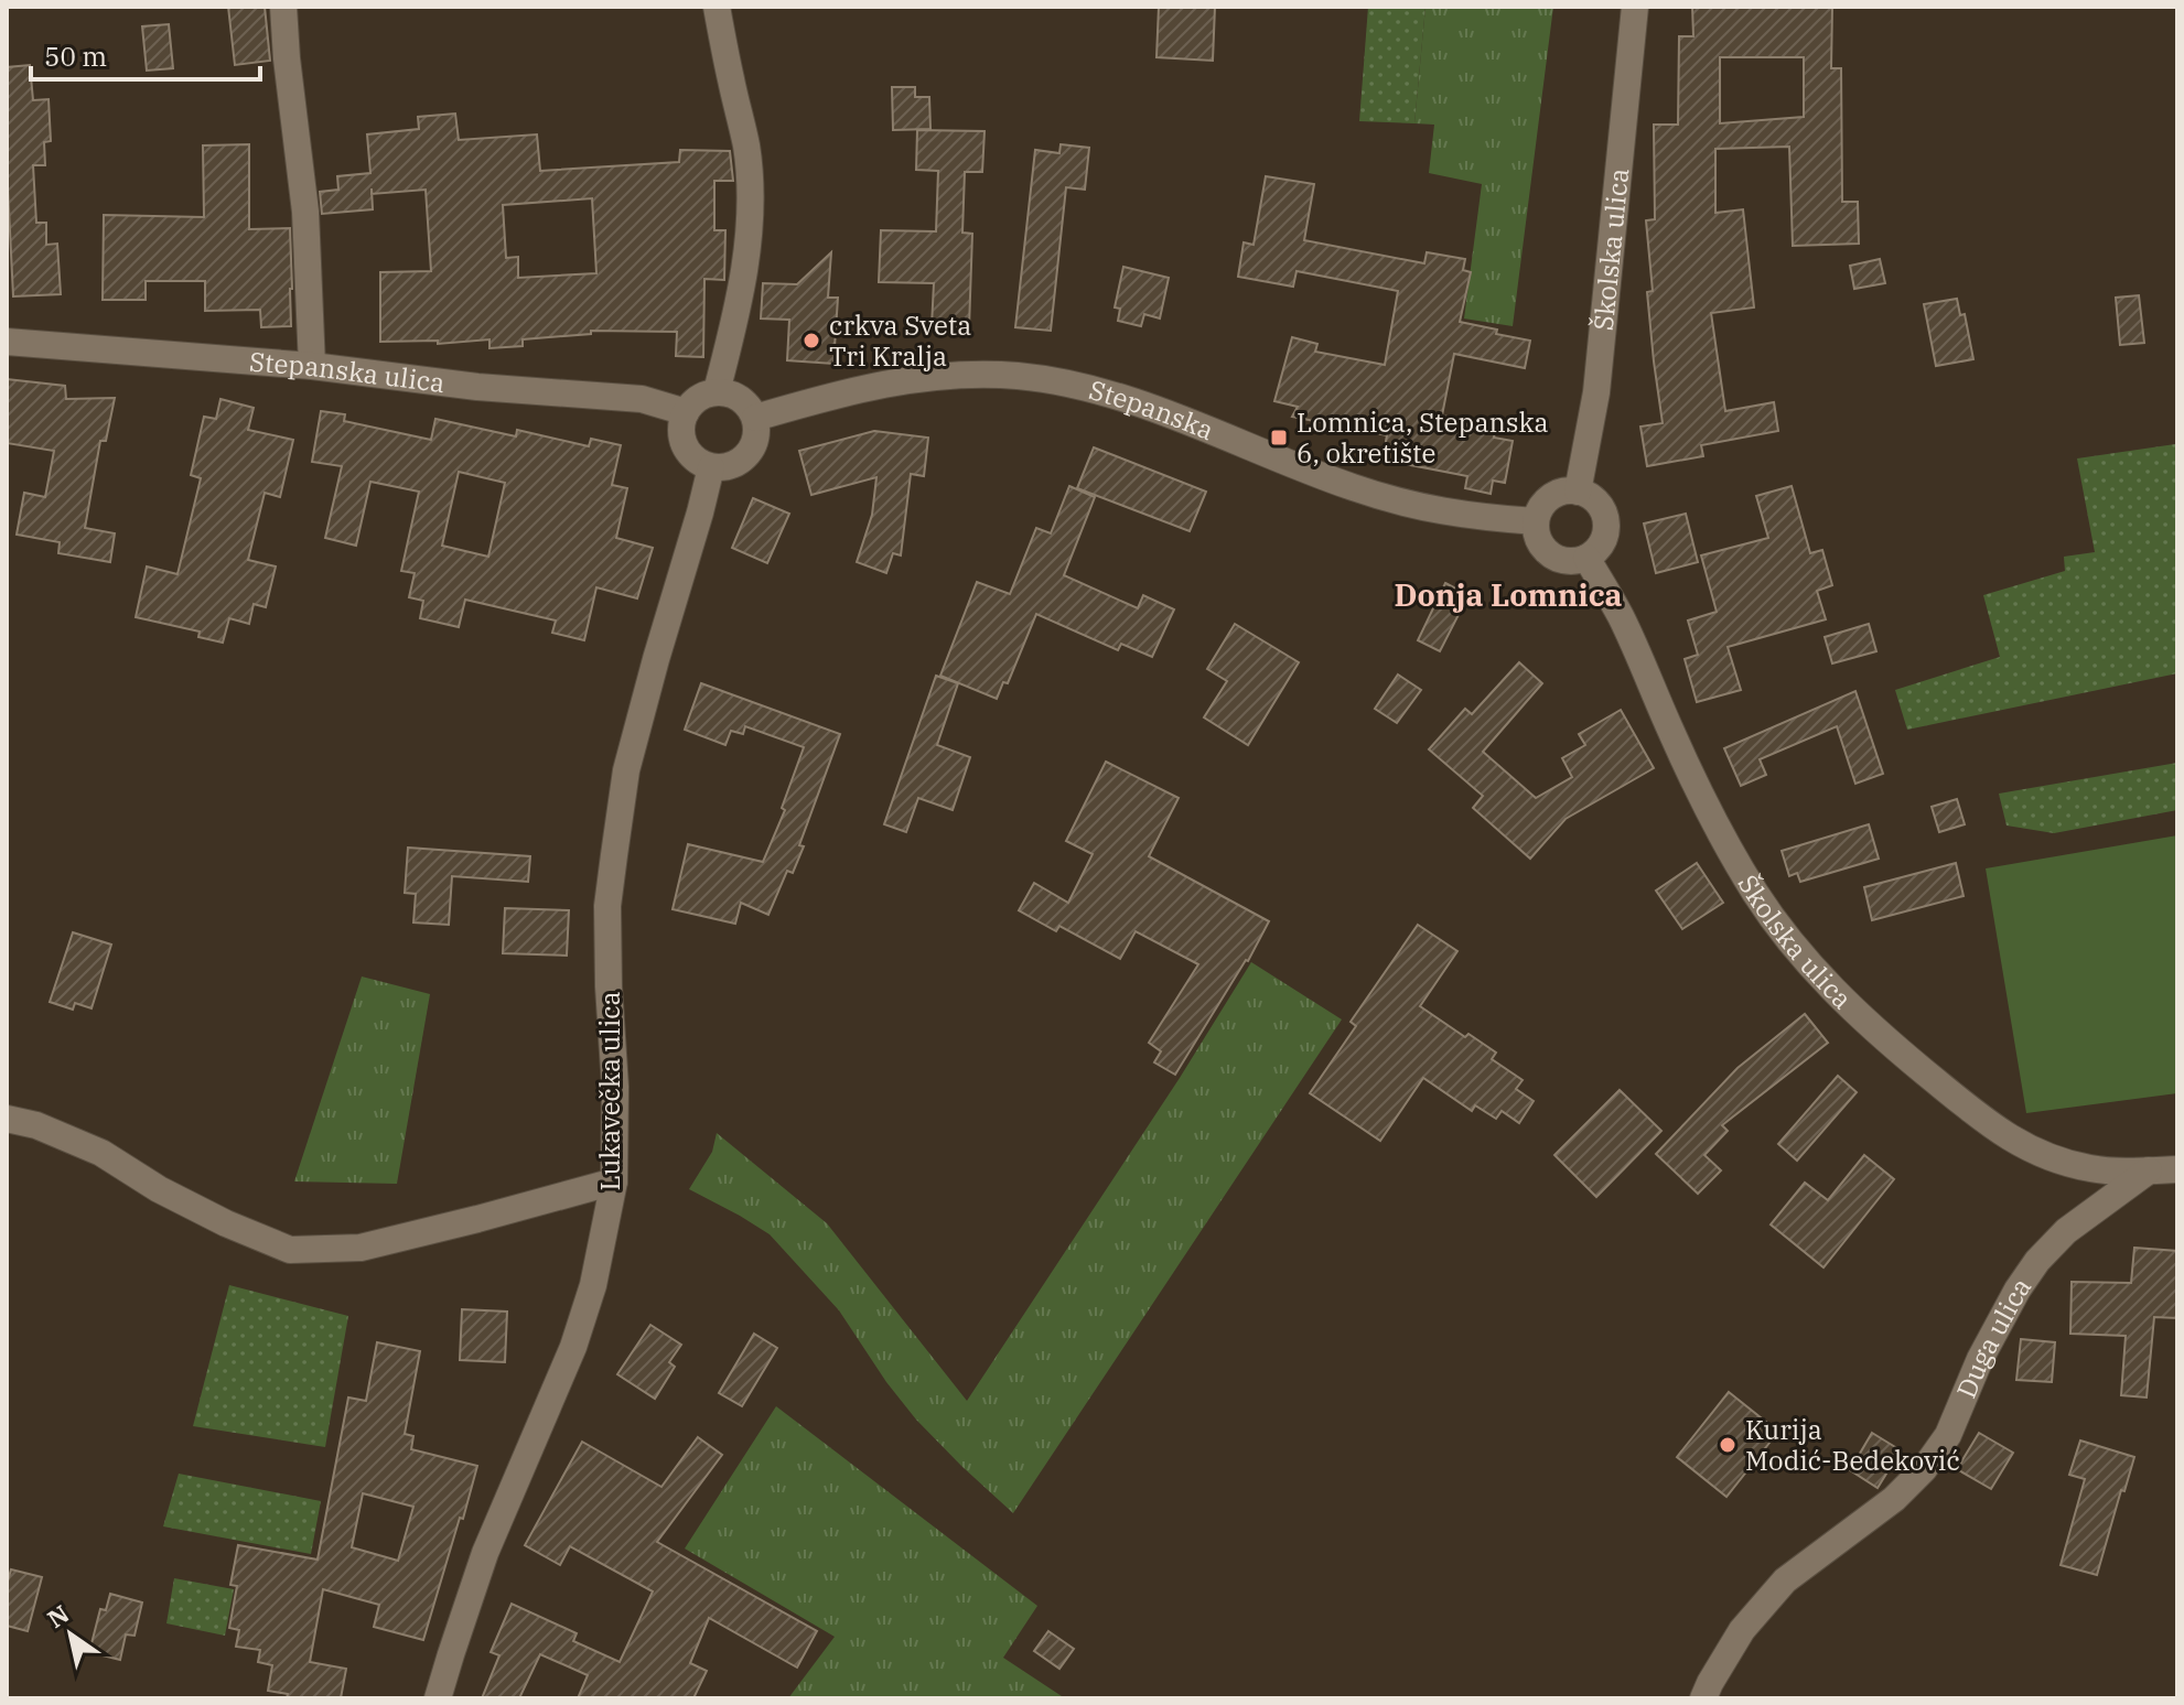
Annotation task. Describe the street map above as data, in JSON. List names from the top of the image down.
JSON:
{
  "streets": {
    "street": [
      "Školska ulica",
      "Stepanska ulica",
      "Stepanska",
      "Lukavečka ulica",
      "Duga ulica"
    ]
  },
  "crossings": [
    ["Školska ulica", "Stepanska"],
    ["Školska ulica", "Duga ulica"],
    ["Stepanska ulica", "Stepanska"],
    ["Stepanska ulica", "Lukavečka ulica"],
    ["Stepanska", "Lukavečka ulica"]
  ],
  "districts": ["Donja Lomnica"],
  "places": {
    "other": ["crkva Sveta Tri Kralja", "Kurija Modić-Bedeković"],
    "transit": ["Lomnica, Stepanska 6, okretište"]
  },
  "scale_bar": "50 m",
  "north": "top left"
}
